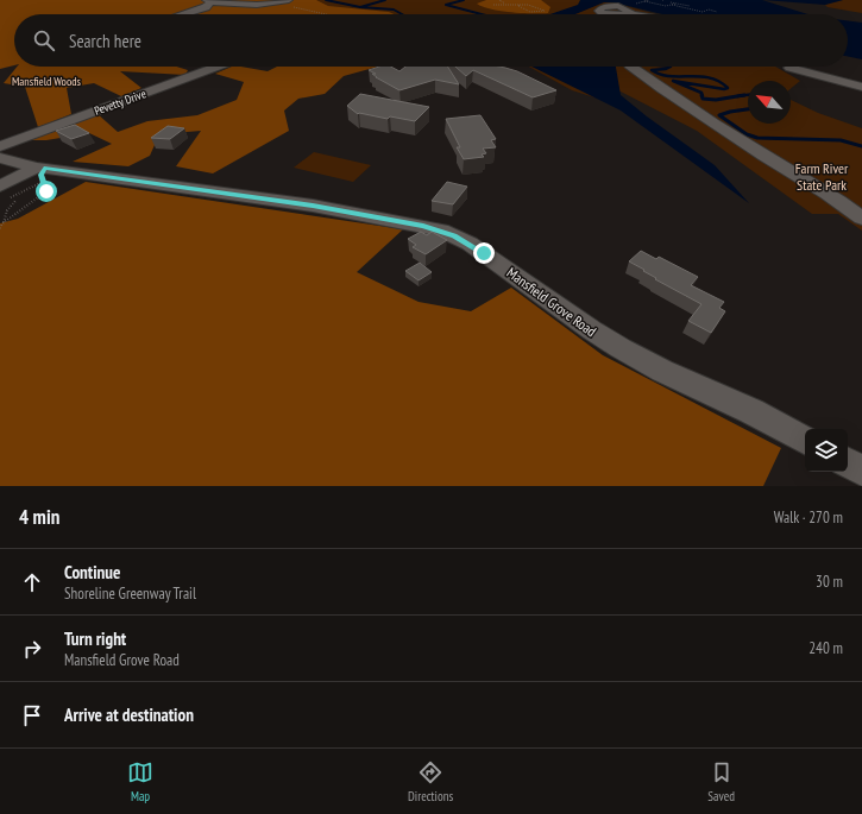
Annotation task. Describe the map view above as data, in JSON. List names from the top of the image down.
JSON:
{
  "streets": {
    "street": ["Pevetty Drive", "Mansfield Grove Road"]
  },
  "parks": ["Mansfield Woods", "Farm River State Park"],
  "north": "top left",
  "page": {
    "search": "Search here",
    "heading": ["4 min", "Walk · 270 m"],
    "list": [
      ["Continue", "Shoreline Greenway Trail", "30 m"],
      ["Turn right", "Mansfield Grove Road", "240 m"],
      "Arrive at destination"
    ],
    "nav": ["Map", "Directions", "Saved"]
  }
}
